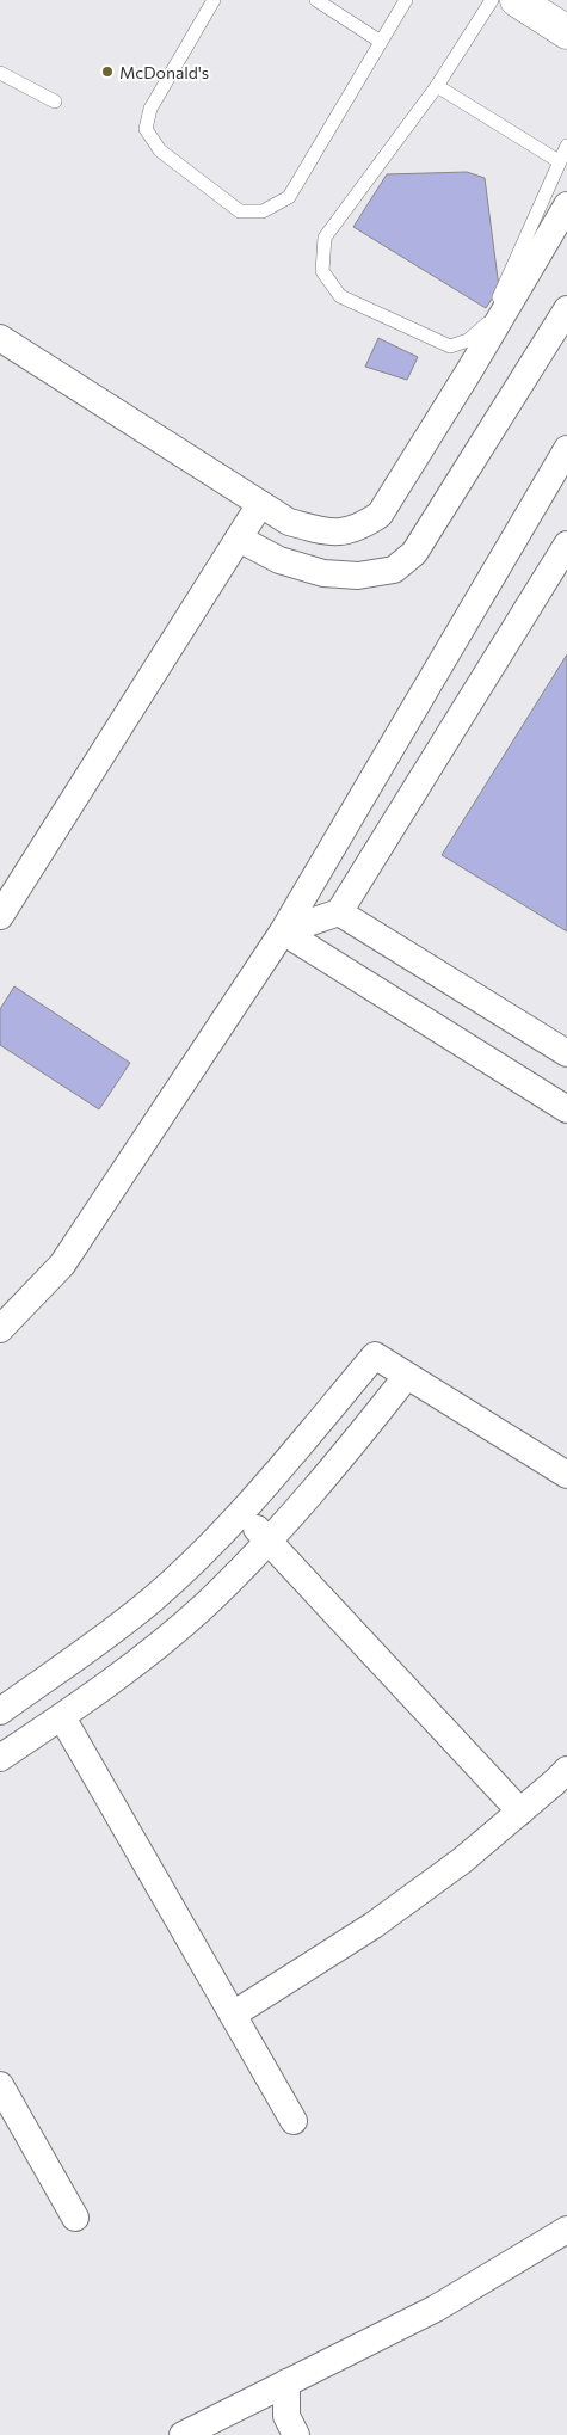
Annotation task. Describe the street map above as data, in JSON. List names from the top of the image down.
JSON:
{
  "places": ["McDonald's"]
}
